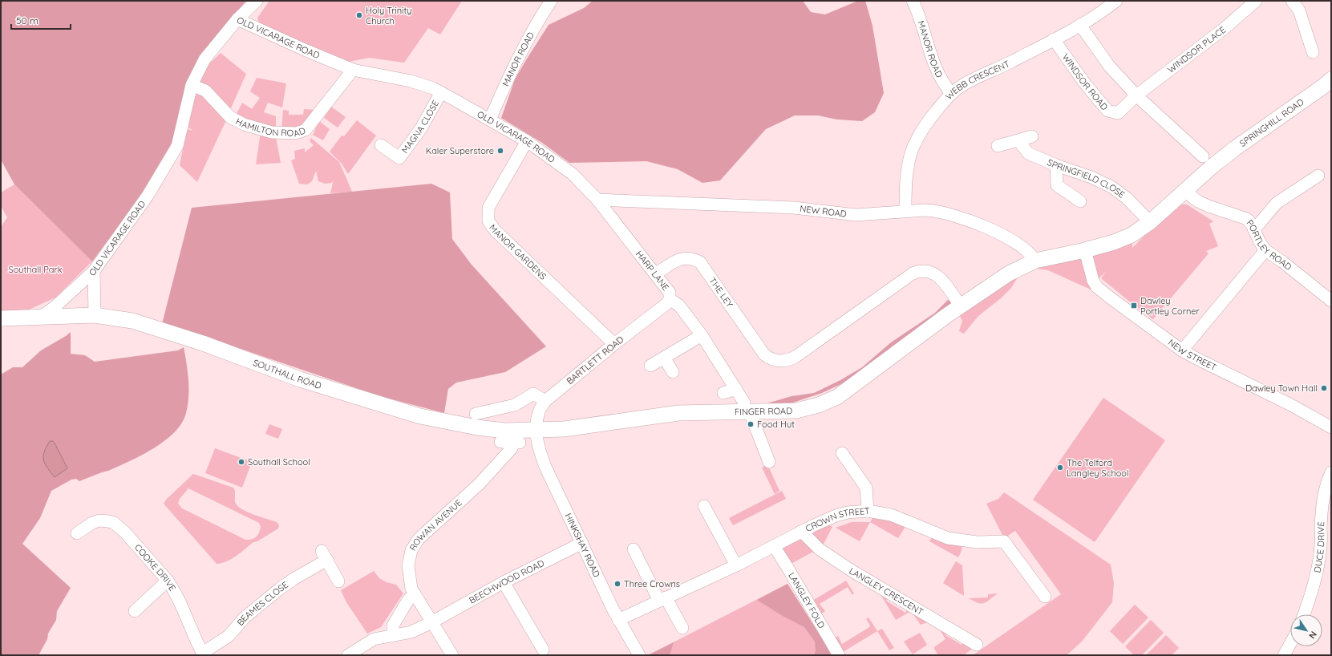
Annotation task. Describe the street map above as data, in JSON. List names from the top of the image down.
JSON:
{
  "streets": {
    "main road": ["SPRINGHILL ROAD", "SOUTHALL ROAD", "FINGER ROAD"],
    "street": [
      "OLD VICARAGE ROAD",
      "MANOR ROAD",
      "WINDSOR PLACE",
      "WEBB CRESCENT",
      "WINDSOR ROAD",
      "HAMILTON ROAD",
      "MAGNA CLOSE",
      "SPRINGFIELD CLOSE",
      "NEW ROAD",
      "PORTLEY ROAD",
      "MANOR GARDENS",
      "HARP LANE",
      "THE LEY",
      "NEW STREET",
      "BARTLETT ROAD",
      "CROWN STREET",
      "ROWAN AVENUE",
      "HINKSHAY ROAD",
      "DUCE DRIVE",
      "COOKE DRIVE",
      "BEECHWOOD ROAD",
      "LANGLEY CRESCENT",
      "LANGLEY FOLD",
      "BEAMES CLOSE"
    ]
  },
  "crossings": [
    ["OLD VICARAGE ROAD", "MANOR ROAD"],
    ["OLD VICARAGE ROAD", "HAMILTON ROAD"],
    ["OLD VICARAGE ROAD", "MAGNA CLOSE"],
    ["OLD VICARAGE ROAD", "NEW ROAD"],
    ["OLD VICARAGE ROAD", "MANOR GARDENS"],
    ["OLD VICARAGE ROAD", "HARP LANE"],
    ["OLD VICARAGE ROAD", "SOUTHALL ROAD"],
    ["MANOR ROAD", "WEBB CRESCENT"],
    ["WINDSOR PLACE", "WINDSOR ROAD"],
    ["WEBB CRESCENT", "WINDSOR ROAD"],
    ["WEBB CRESCENT", "NEW ROAD"],
    ["SPRINGHILL ROAD", "SPRINGFIELD CLOSE"],
    ["SPRINGHILL ROAD", "PORTLEY ROAD"],
    ["SPRINGHILL ROAD", "NEW STREET"],
    ["SPRINGHILL ROAD", "FINGER ROAD"],
    ["NEW ROAD", "HARP LANE"],
    ["NEW ROAD", "FINGER ROAD"],
    ["MANOR GARDENS", "BARTLETT ROAD"],
    ["HARP LANE", "THE LEY"],
    ["HARP LANE", "BARTLETT ROAD"],
    ["HARP LANE", "FINGER ROAD"],
    ["THE LEY", "FINGER ROAD"],
    ["NEW STREET", "FINGER ROAD"],
    ["BARTLETT ROAD", "SOUTHALL ROAD"],
    ["BARTLETT ROAD", "FINGER ROAD"],
    ["BARTLETT ROAD", "HINKSHAY ROAD"],
    ["SOUTHALL ROAD", "FINGER ROAD"],
    ["SOUTHALL ROAD", "HINKSHAY ROAD"],
    ["FINGER ROAD", "HINKSHAY ROAD"],
    ["CROWN STREET", "HINKSHAY ROAD"],
    ["CROWN STREET", "LANGLEY CRESCENT"],
    ["CROWN STREET", "LANGLEY FOLD"],
    ["ROWAN AVENUE", "BEECHWOOD ROAD"],
    ["HINKSHAY ROAD", "BEECHWOOD ROAD"],
    ["COOKE DRIVE", "BEAMES CLOSE"]
  ],
  "parks": ["Southall Park"],
  "places": {
    "other": [
      "Holy Trinity Church",
      "Kaler Superstore",
      "Dawley Town Hall",
      "Food Hut",
      "Southall School",
      "The Telford Langley School",
      "Three Crowns"
    ],
    "transit": ["Dawley Portley Corner"]
  },
  "scale_bar": "50 m",
  "north": "bottom right"
}
